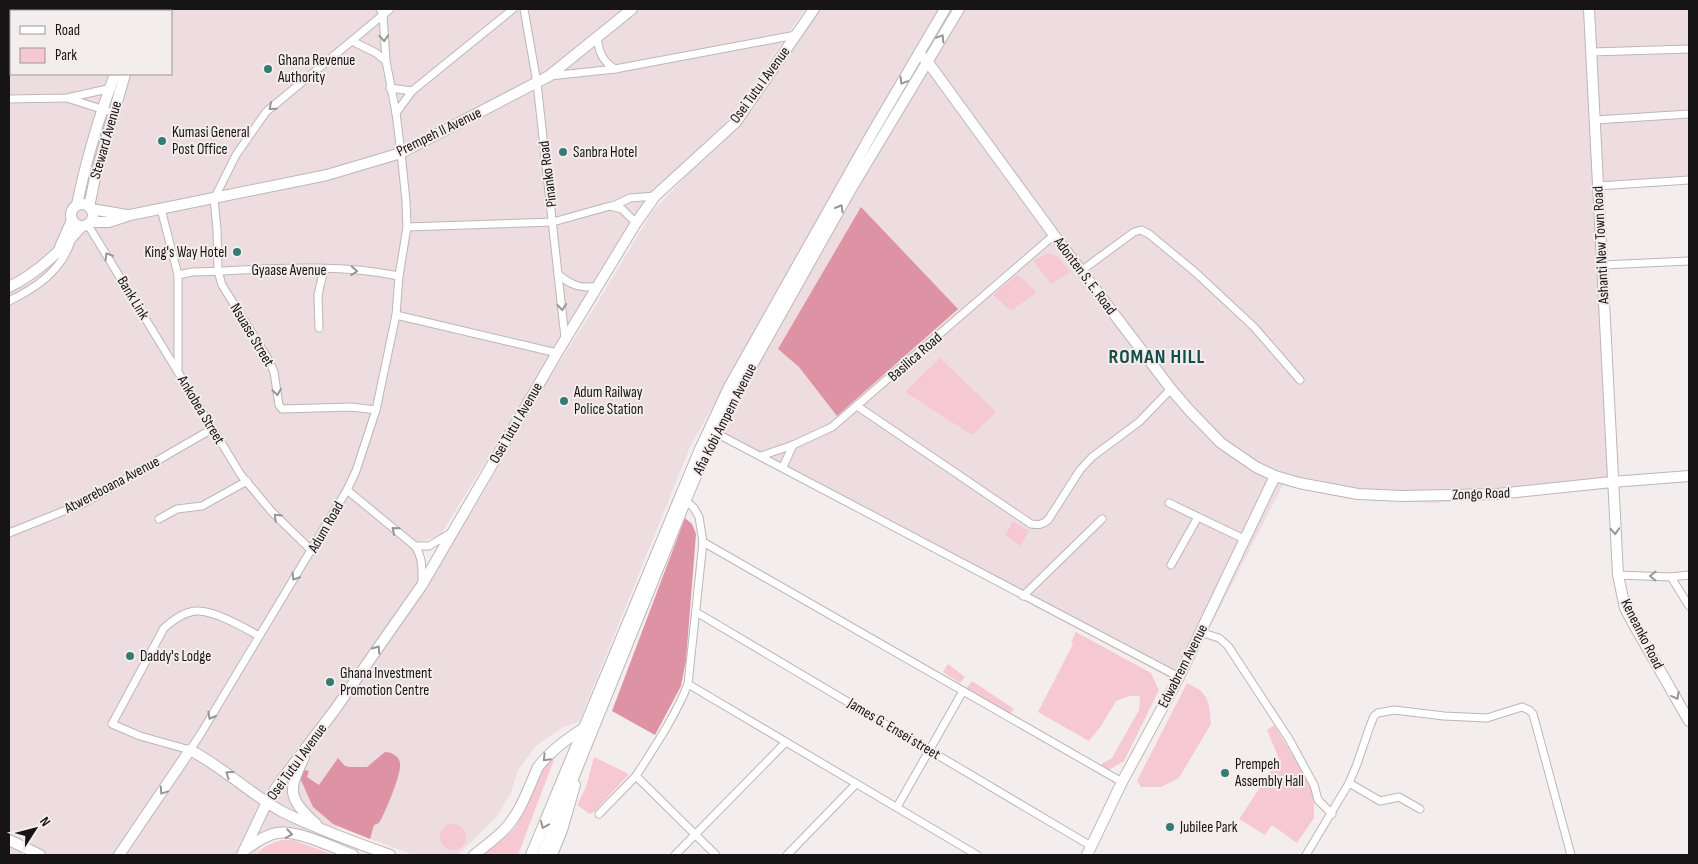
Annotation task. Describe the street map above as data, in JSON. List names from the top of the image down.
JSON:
{
  "streets": {
    "street": [
      "Osei Tutu I Avenue",
      "Prempeh II Avenue",
      "Steward Avenue",
      "Pinanko Road",
      "Ashanti New Town Road",
      "Gyaase Avenue",
      "Adonten S. E. Road",
      "Bank Link",
      "Nsuase Street",
      "Basilica Road",
      "Ankobea Street",
      "Afia Kobi Ampem Avenue",
      "Atwereboana Avenue",
      "Zongo Road",
      "Adum Road",
      "Keneanko Road",
      "Edwabrem Avenue",
      "James G. Ensei street"
    ]
  },
  "crossings": [
    ["Osei Tutu I Avenue", "Pinanko Road"],
    ["Prempeh II Avenue", "Steward Avenue"],
    ["Prempeh II Avenue", "Pinanko Road"],
    ["Prempeh II Avenue", "Bank Link"],
    ["Prempeh II Avenue", "Nsuase Street"],
    ["Prempeh II Avenue", "Ankobea Street"],
    ["Prempeh II Avenue", "Adum Road"],
    ["Steward Avenue", "Bank Link"],
    ["Ashanti New Town Road", "Zongo Road"],
    ["Ashanti New Town Road", "Keneanko Road"],
    ["Gyaase Avenue", "Nsuase Street"],
    ["Gyaase Avenue", "Ankobea Street"],
    ["Gyaase Avenue", "Adum Road"],
    ["Adonten S. E. Road", "Basilica Road"],
    ["Adonten S. E. Road", "Afia Kobi Ampem Avenue"],
    ["Adonten S. E. Road", "Zongo Road"],
    ["Adonten S. E. Road", "Edwabrem Avenue"],
    ["Bank Link", "Ankobea Street"],
    ["Nsuase Street", "Adum Road"],
    ["Ankobea Street", "Atwereboana Avenue"],
    ["Ankobea Street", "Adum Road"],
    ["Zongo Road", "Keneanko Road"],
    ["Zongo Road", "Edwabrem Avenue"],
    ["Edwabrem Avenue", "James G. Ensei street"]
  ],
  "one_way": [
    "Bank Link",
    "Nsuase Street",
    "Adum Road",
    "Keneanko Road"
  ],
  "districts": ["ROMAN HILL"],
  "places": [
    "Ghana Revenue Authority",
    "Kumasi General Post Office",
    "Sanbra Hotel",
    "King's Way Hotel",
    "Adum Railway Police Station",
    "Daddy's Lodge",
    "Ghana Investment Promotion Centre",
    "Prempeh Assembly Hall",
    "Jubilee Park"
  ],
  "legend": ["Road", "Park"],
  "north": "top right"
}
